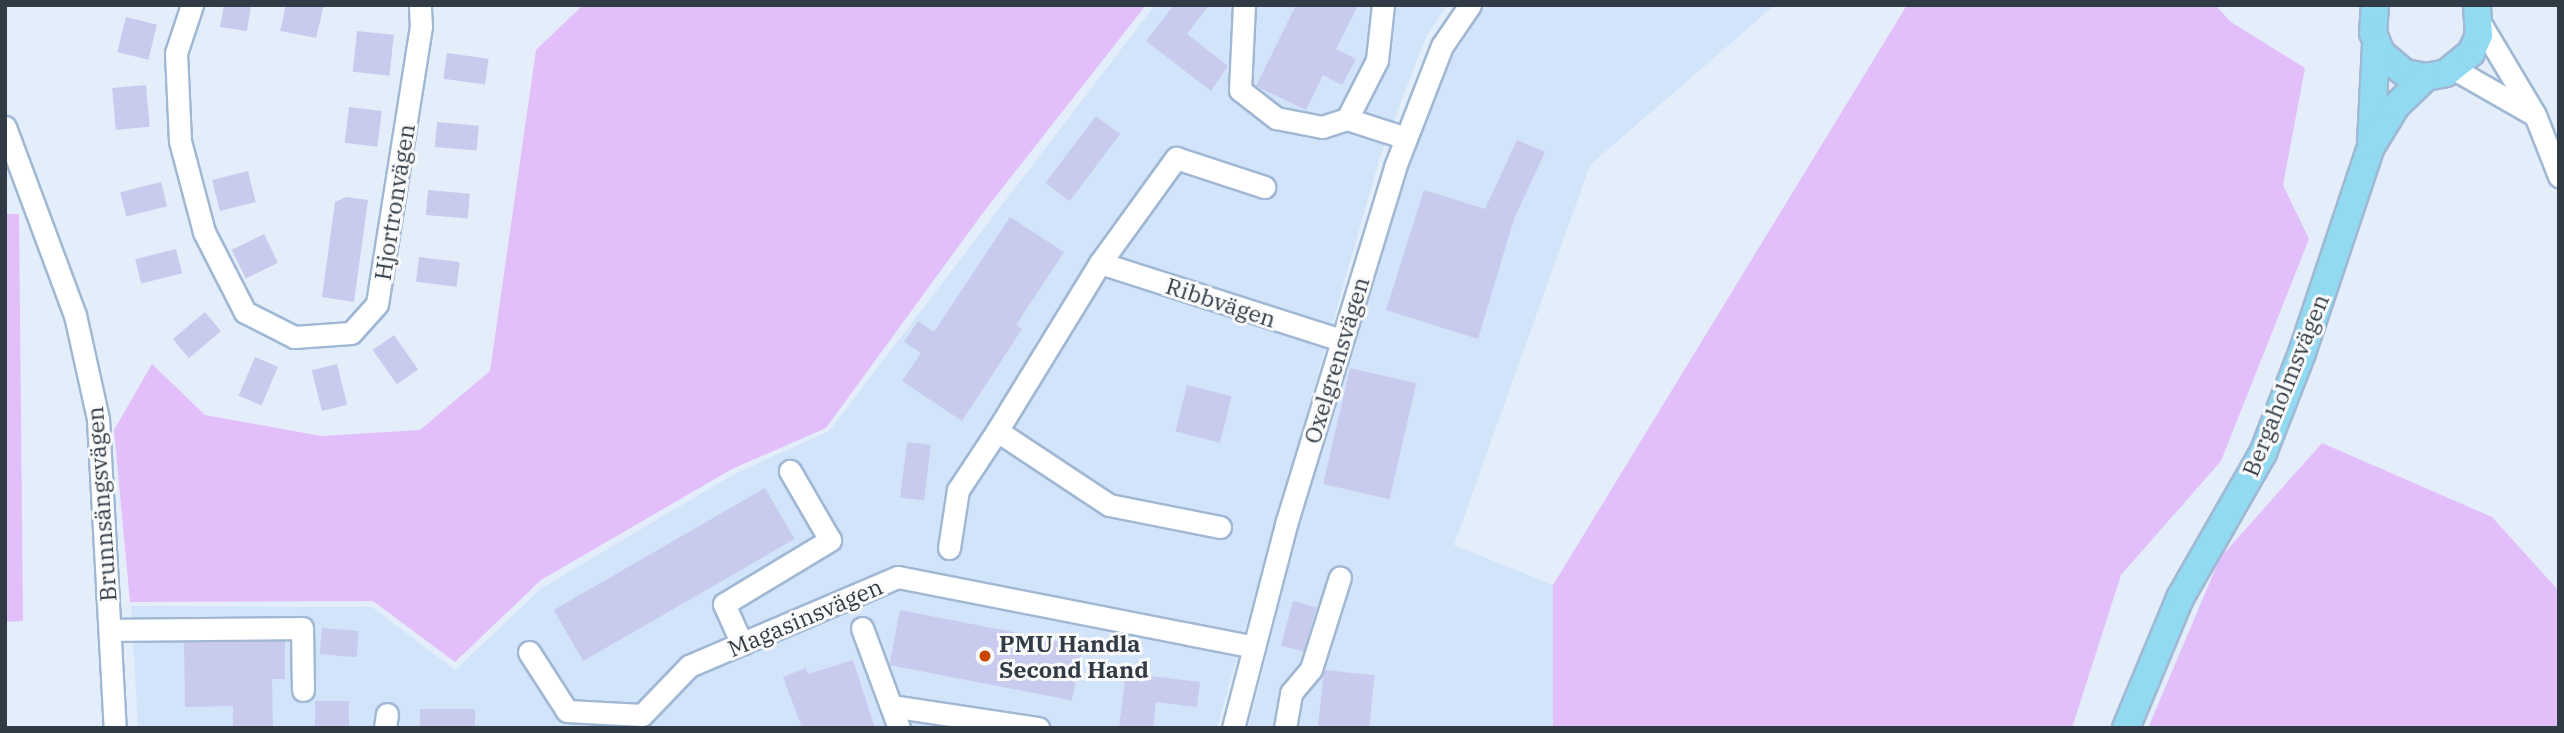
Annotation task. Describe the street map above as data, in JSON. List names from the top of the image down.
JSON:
{
  "streets": {
    "main road": ["Bergaholmsvägen"],
    "street": [
      "Hjortronvägen",
      "Ribbvägen",
      "Oxelgrensvägen",
      "Brunnsängsvägen",
      "Magasinsvägen"
    ]
  },
  "crossings": [
    ["Ribbvägen", "Oxelgrensvägen"],
    ["Oxelgrensvägen", "Magasinsvägen"]
  ],
  "places": ["PMU Handla Second Hand"]
}
